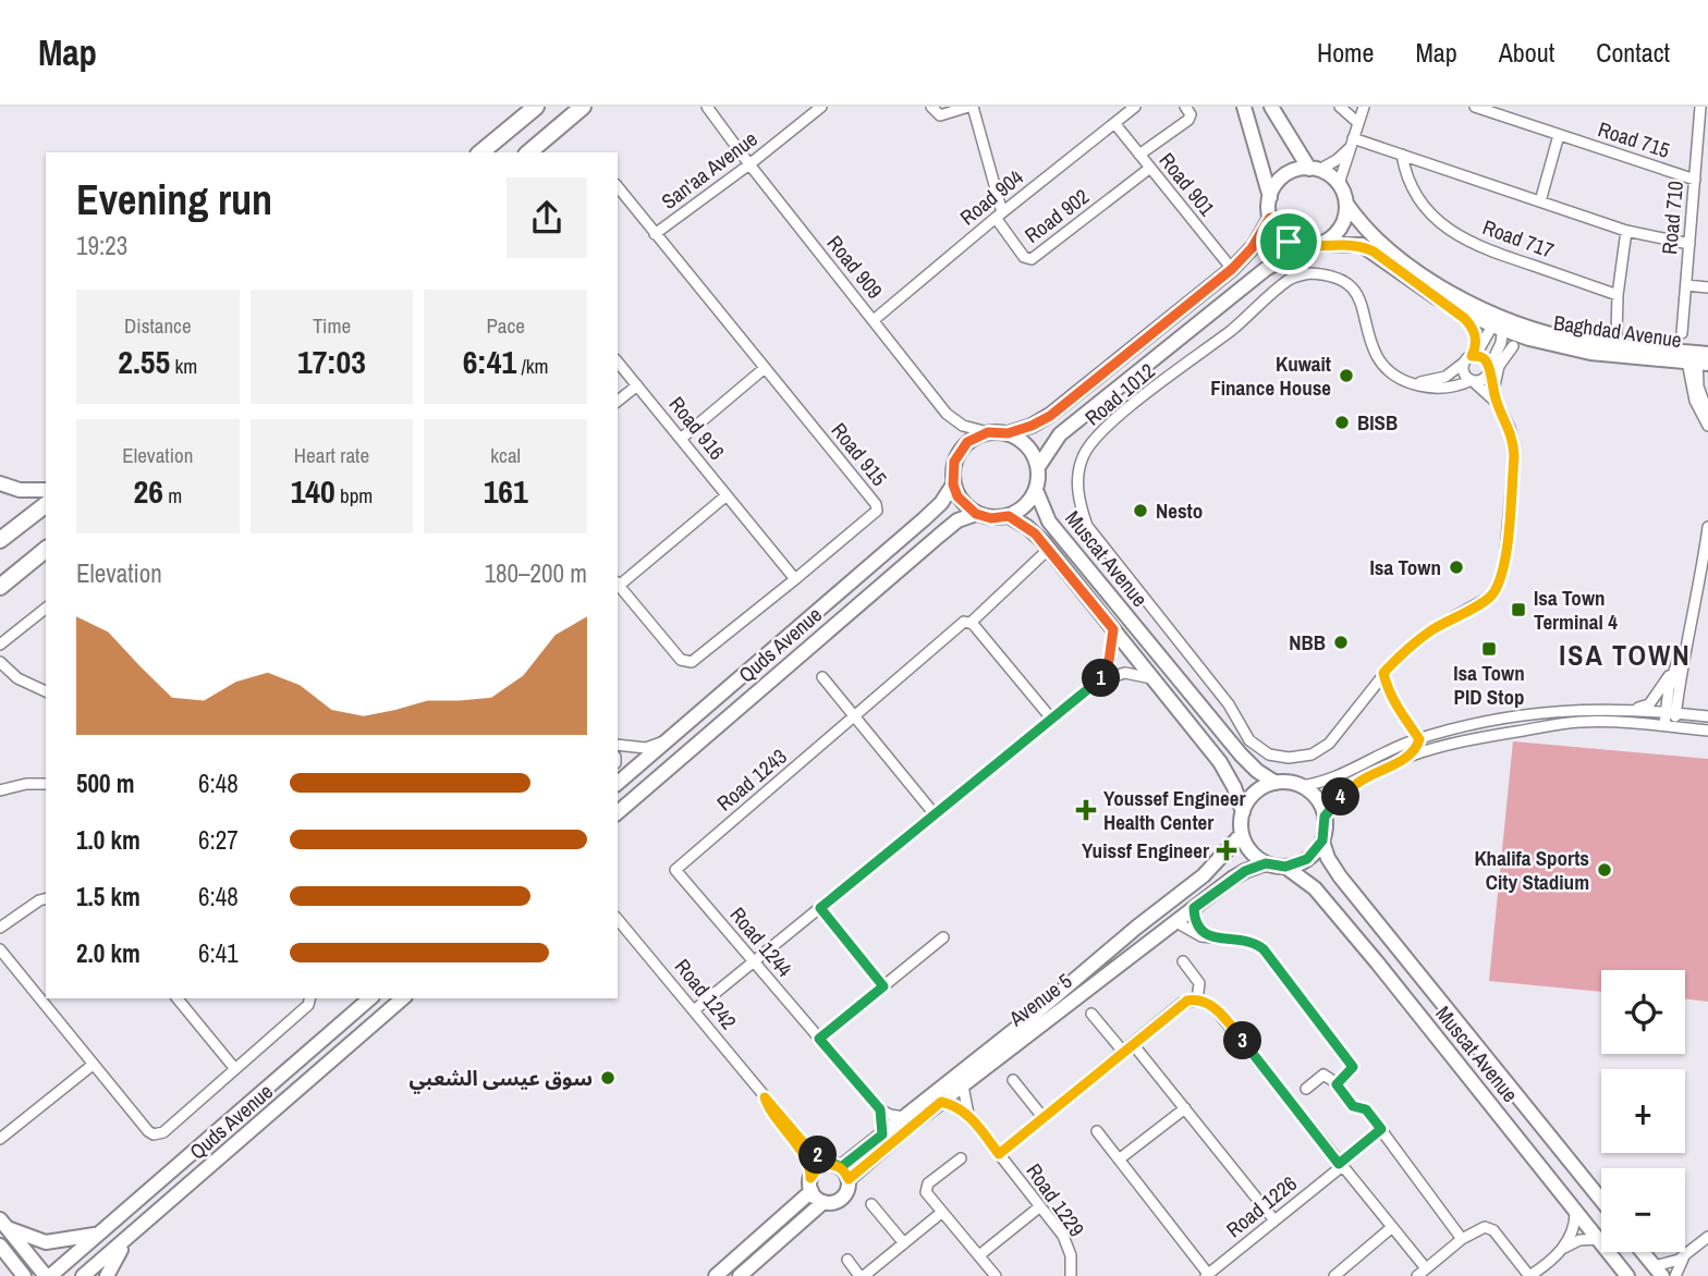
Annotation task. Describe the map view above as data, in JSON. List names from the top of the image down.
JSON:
{
  "streets": {
    "street": [
      "Road 715",
      "San'aa Avenue",
      "Road 901",
      "Road 904",
      "Road 902",
      "Road 710",
      "Road 717",
      "Road 909",
      "Baghdad Avenue",
      "Road 1012",
      "Road 916",
      "Road 915",
      "Muscat Avenue",
      "Quds Avenue",
      "Road 1243",
      "Road 1244",
      "Road 1242",
      "Avenue 5",
      "Road 1229",
      "Road 1226"
    ]
  },
  "crossings": [
    ["Road 715", "Road 710"],
    ["Road 715", "Road 717"],
    ["San'aa Avenue", "Road 909"],
    ["San'aa Avenue", "Road 915"],
    ["Road 901", "Road 904"],
    ["Road 901", "Road 902"],
    ["Road 904", "Road 902"],
    ["Road 904", "Road 909"],
    ["Road 710", "Road 717"],
    ["Road 909", "Muscat Avenue"],
    ["Road 909", "Quds Avenue"],
    ["Road 916", "Road 915"],
    ["Muscat Avenue", "Quds Avenue"],
    ["Muscat Avenue", "Road 1243"],
    ["Muscat Avenue", "Avenue 5"],
    ["Road 1243", "Road 1244"],
    ["Road 1242", "Avenue 5"],
    ["Avenue 5", "Road 1229"]
  ],
  "districts": ["ISA TOWN"],
  "places": {
    "other": [
      "Kuwait Finance House",
      "BISB",
      "Nesto",
      "Isa Town",
      "NBB",
      "Khalifa Sports City Stadium",
      "سوق عيسى الشعبي"
    ],
    "transit": ["Isa Town Terminal 4", "Isa Town PID Stop"],
    "health": ["Youssef Engineer Health Center", "Yuissf Engineer"]
  },
  "page": {
    "header": "Map",
    "nav": [
      "Home",
      "Map",
      "About",
      "Contact"
    ],
    "heading": ["Evening run", "19:23"],
    "stats": [
      ["Distance", "2.55 km"],
      ["Time", "17:03"],
      ["Pace", "6:41 /km"],
      ["Elevation", "26 m"],
      ["Heart rate", "140 bpm"],
      ["kcal", "161"]
    ],
    "chart": ["Elevation", "180–200 m"],
    "pins": [
      "1",
      "4",
      "3",
      "2"
    ],
    "list": [
      {
        "name": "500 m",
        "note": "6:48"
      },
      {
        "name": "1.0 km",
        "note": "6:27"
      },
      {
        "name": "1.5 km",
        "note": "6:48"
      },
      {
        "name": "2.0 km",
        "note": "6:41"
      }
    ],
    "map_buttons": ["+", "−"]
  }
}
